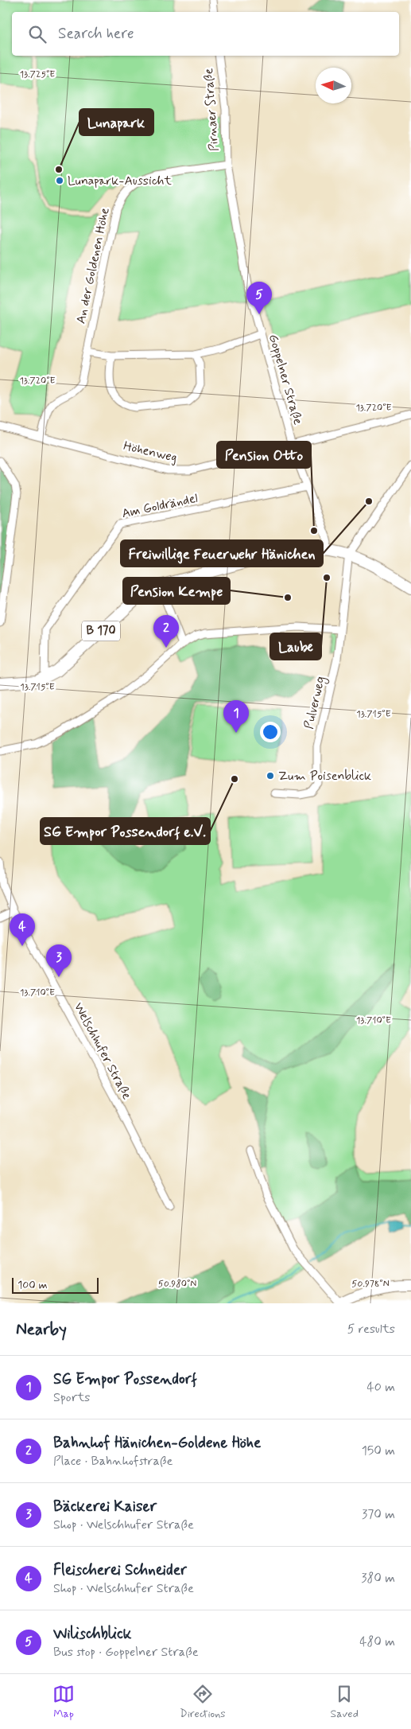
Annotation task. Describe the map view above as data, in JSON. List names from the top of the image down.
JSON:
{
  "streets": {
    "main road": ["B 170"],
    "street": [
      "Pirnaer Straße",
      "An der Goldenen Höhe",
      "Goppelner Straße",
      "Höhenweg",
      "Am Goldrändel",
      "Pulverweg",
      "Welschhufer Straße"
    ]
  },
  "crossings": [
    ["Pirnaer Straße", "An der Goldenen Höhe"],
    ["Pirnaer Straße", "Goppelner Straße"],
    ["An der Goldenen Höhe", "Goppelner Straße"],
    ["An der Goldenen Höhe", "Höhenweg"],
    ["Goppelner Straße", "Höhenweg"],
    ["Goppelner Straße", "Am Goldrändel"],
    ["Goppelner Straße", "B 170"],
    ["Am Goldrändel", "B 170"],
    ["B 170", "Pulverweg"]
  ],
  "places": [
    "Lunapark",
    "Lunapark-Aussicht",
    "Freiwillige Feuerwehr Hänichen",
    "Pension Otto",
    "Laube",
    "Pension Kempe",
    "Zum Poisenblick",
    "SG Empor Possendorf e.V."
  ],
  "scale_bar": "100 m",
  "north": "left",
  "page": {
    "search": "Search here",
    "pins": [
      "5",
      "2",
      "1",
      "4",
      "3"
    ],
    "scale": "100 m",
    "heading": ["Nearby", "5 results"],
    "list": [
      {
        "mark": "1",
        "name": "SG Empor Possendorf",
        "note": "Sports",
        "value": "40 m"
      },
      {
        "mark": "2",
        "name": "Bahnhof Hänichen-Goldene Höhe",
        "note": "Place · Bahnhofstraße",
        "value": "150 m"
      },
      {
        "mark": "3",
        "name": "Bäckerei Kaiser",
        "note": "Shop · Welschhufer Straße",
        "value": "370 m"
      },
      {
        "mark": "4",
        "name": "Fleischerei Schneider",
        "note": "Shop · Welschhufer Straße",
        "value": "380 m"
      },
      {
        "mark": "5",
        "name": "Wilischblick",
        "note": "Bus stop · Goppelner Straße",
        "value": "480 m"
      }
    ],
    "nav": ["Map", "Directions", "Saved"]
  },
  "coordinates": [
    "13.725°E",
    "13.720°E",
    "13.715°E",
    "13.710°E",
    "50.980°N",
    "50.978°N"
  ]
}
